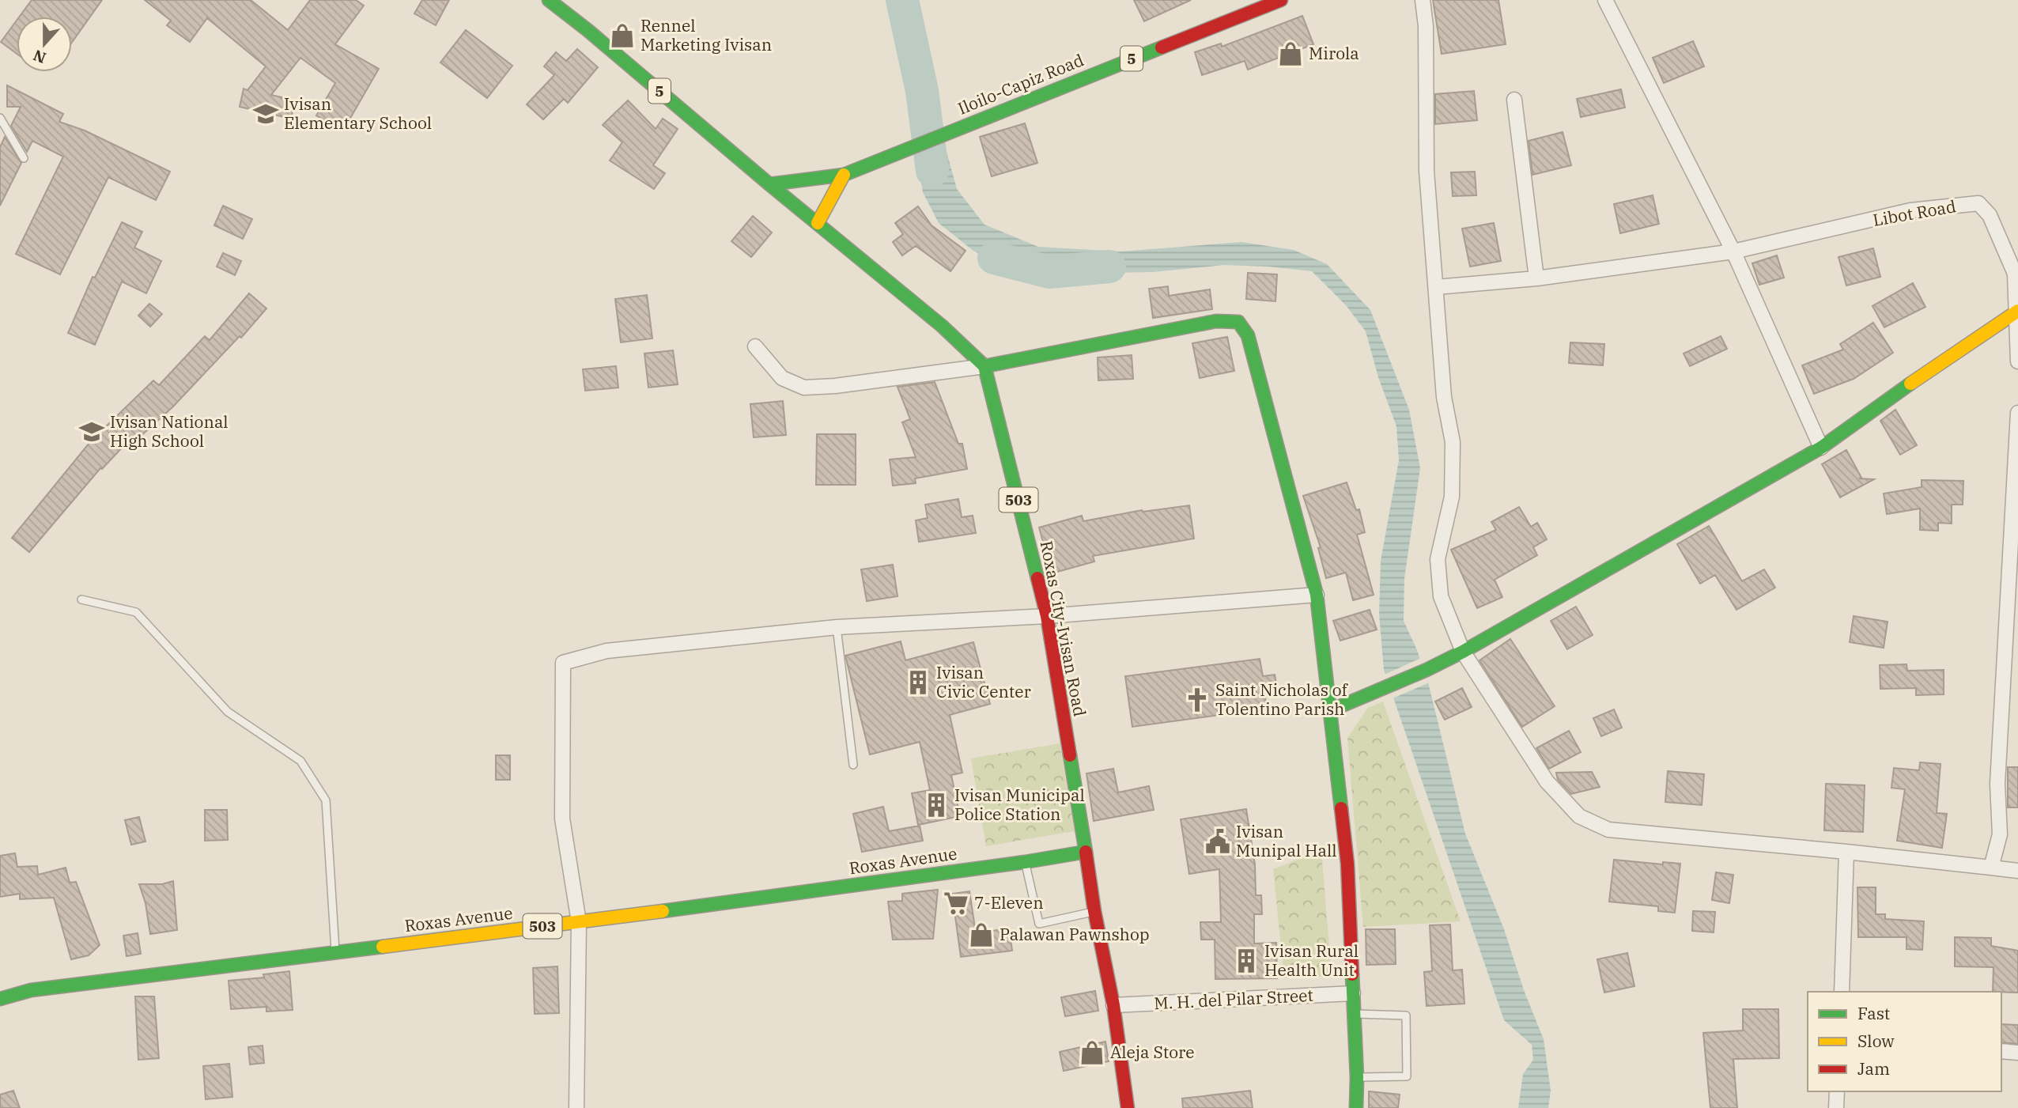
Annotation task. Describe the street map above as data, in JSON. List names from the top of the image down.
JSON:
{
  "streets": {
    "main road": [
      "5",
      "Iloilo-Capiz Road",
      "503",
      "Roxas City-Ivisan Road",
      "Roxas Avenue"
    ],
    "street": ["Libot Road", "M. H. del Pilar Street"]
  },
  "crossings": [
    ["5", "Iloilo-Capiz Road"],
    ["Roxas City-Ivisan Road", "Roxas Avenue"],
    ["Roxas City-Ivisan Road", "M. H. del Pilar Street"]
  ],
  "places": {
    "shop": [
      "Rennel Marketing Ivisan",
      "Mirola",
      "Palawan Pawnshop",
      "Aleja Store"
    ],
    "school or university": ["Ivisan Elementary School", "Ivisan National High School"],
    "building": ["Ivisan Civic Center", "Ivisan Municipal Police Station", "Ivisan Rural Health Unit"],
    "church": ["Saint Nicholas of Tolentino Parish"],
    "public building": ["Ivisan Munipal Hall"],
    "supermarket": ["7-Eleven"]
  },
  "legend": ["Fast", "Slow", "Jam"],
  "north": "bottom"
}
